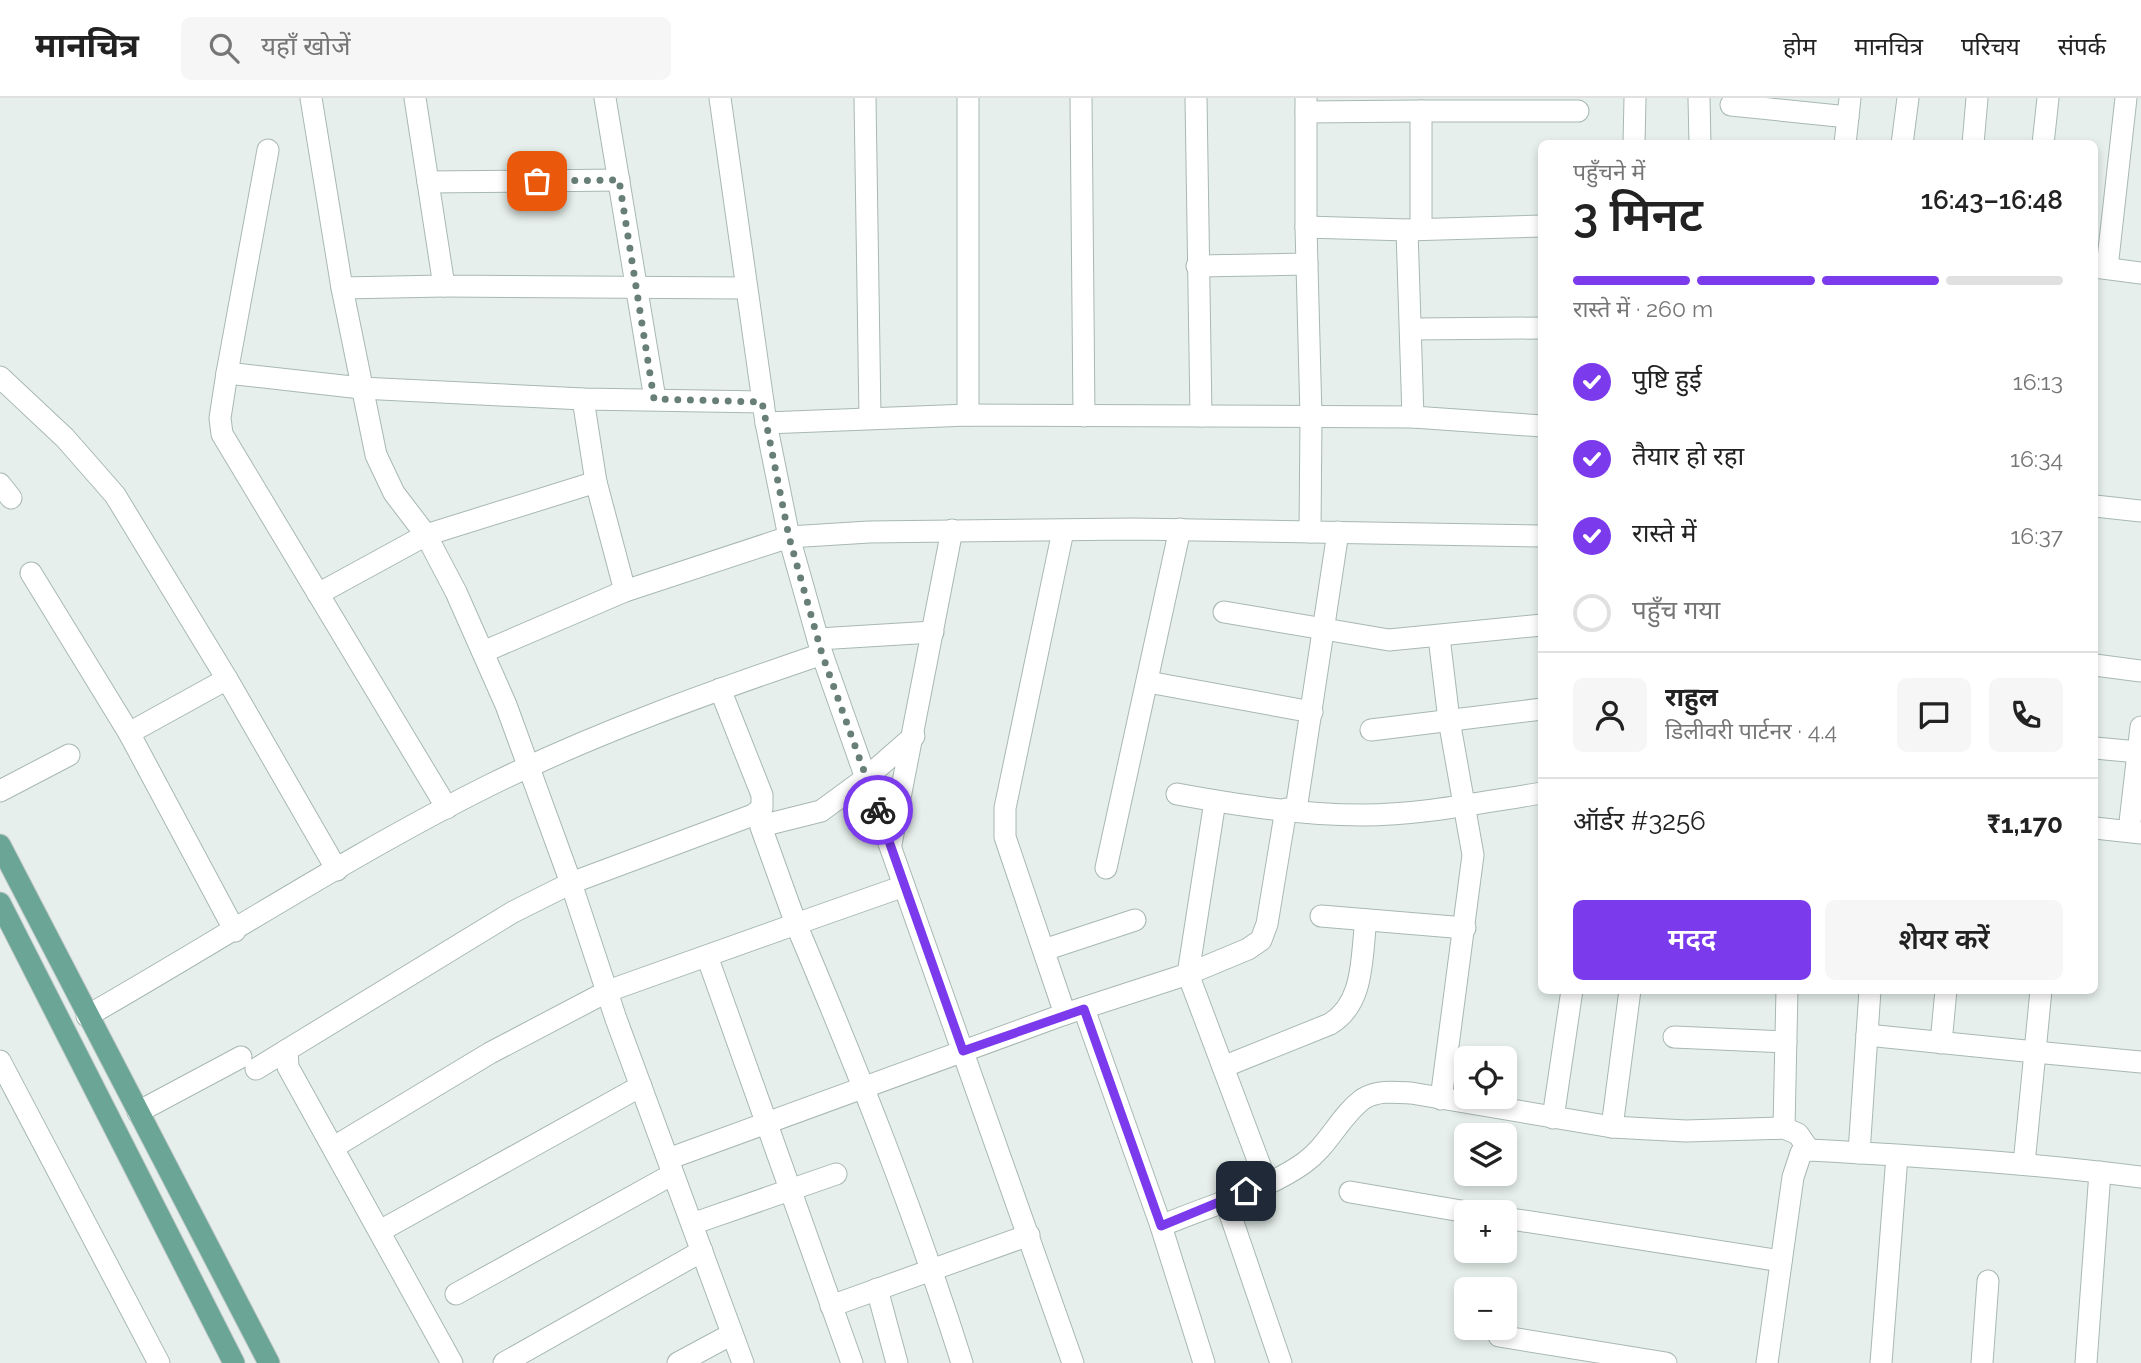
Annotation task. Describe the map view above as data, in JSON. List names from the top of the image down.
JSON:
{
  "page": {
    "header": "मानचित्र",
    "search": "यहाँ खोजें",
    "nav": [
      "होम",
      "मानचित्र",
      "परिचय",
      "संपर्क"
    ],
    "heading": ["3 मिनट", "पहुँचने में", "16:43–16:48"],
    "panel": [
      "राहुल",
      "डिलीवरी पार्टनर · 4.4",
      "ऑर्डर #3256",
      "₹1,170"
    ],
    "bar": "रास्ते में · 260 m",
    "list": [
      ["पुष्टि हुई", "16:13"],
      ["तैयार हो रहा", "16:34"],
      ["रास्ते में", "16:37"],
      "पहुँच गया"
    ],
    "buttons": ["मदद", "शेयर करें"],
    "map_buttons": ["+", "−"]
  }
}
